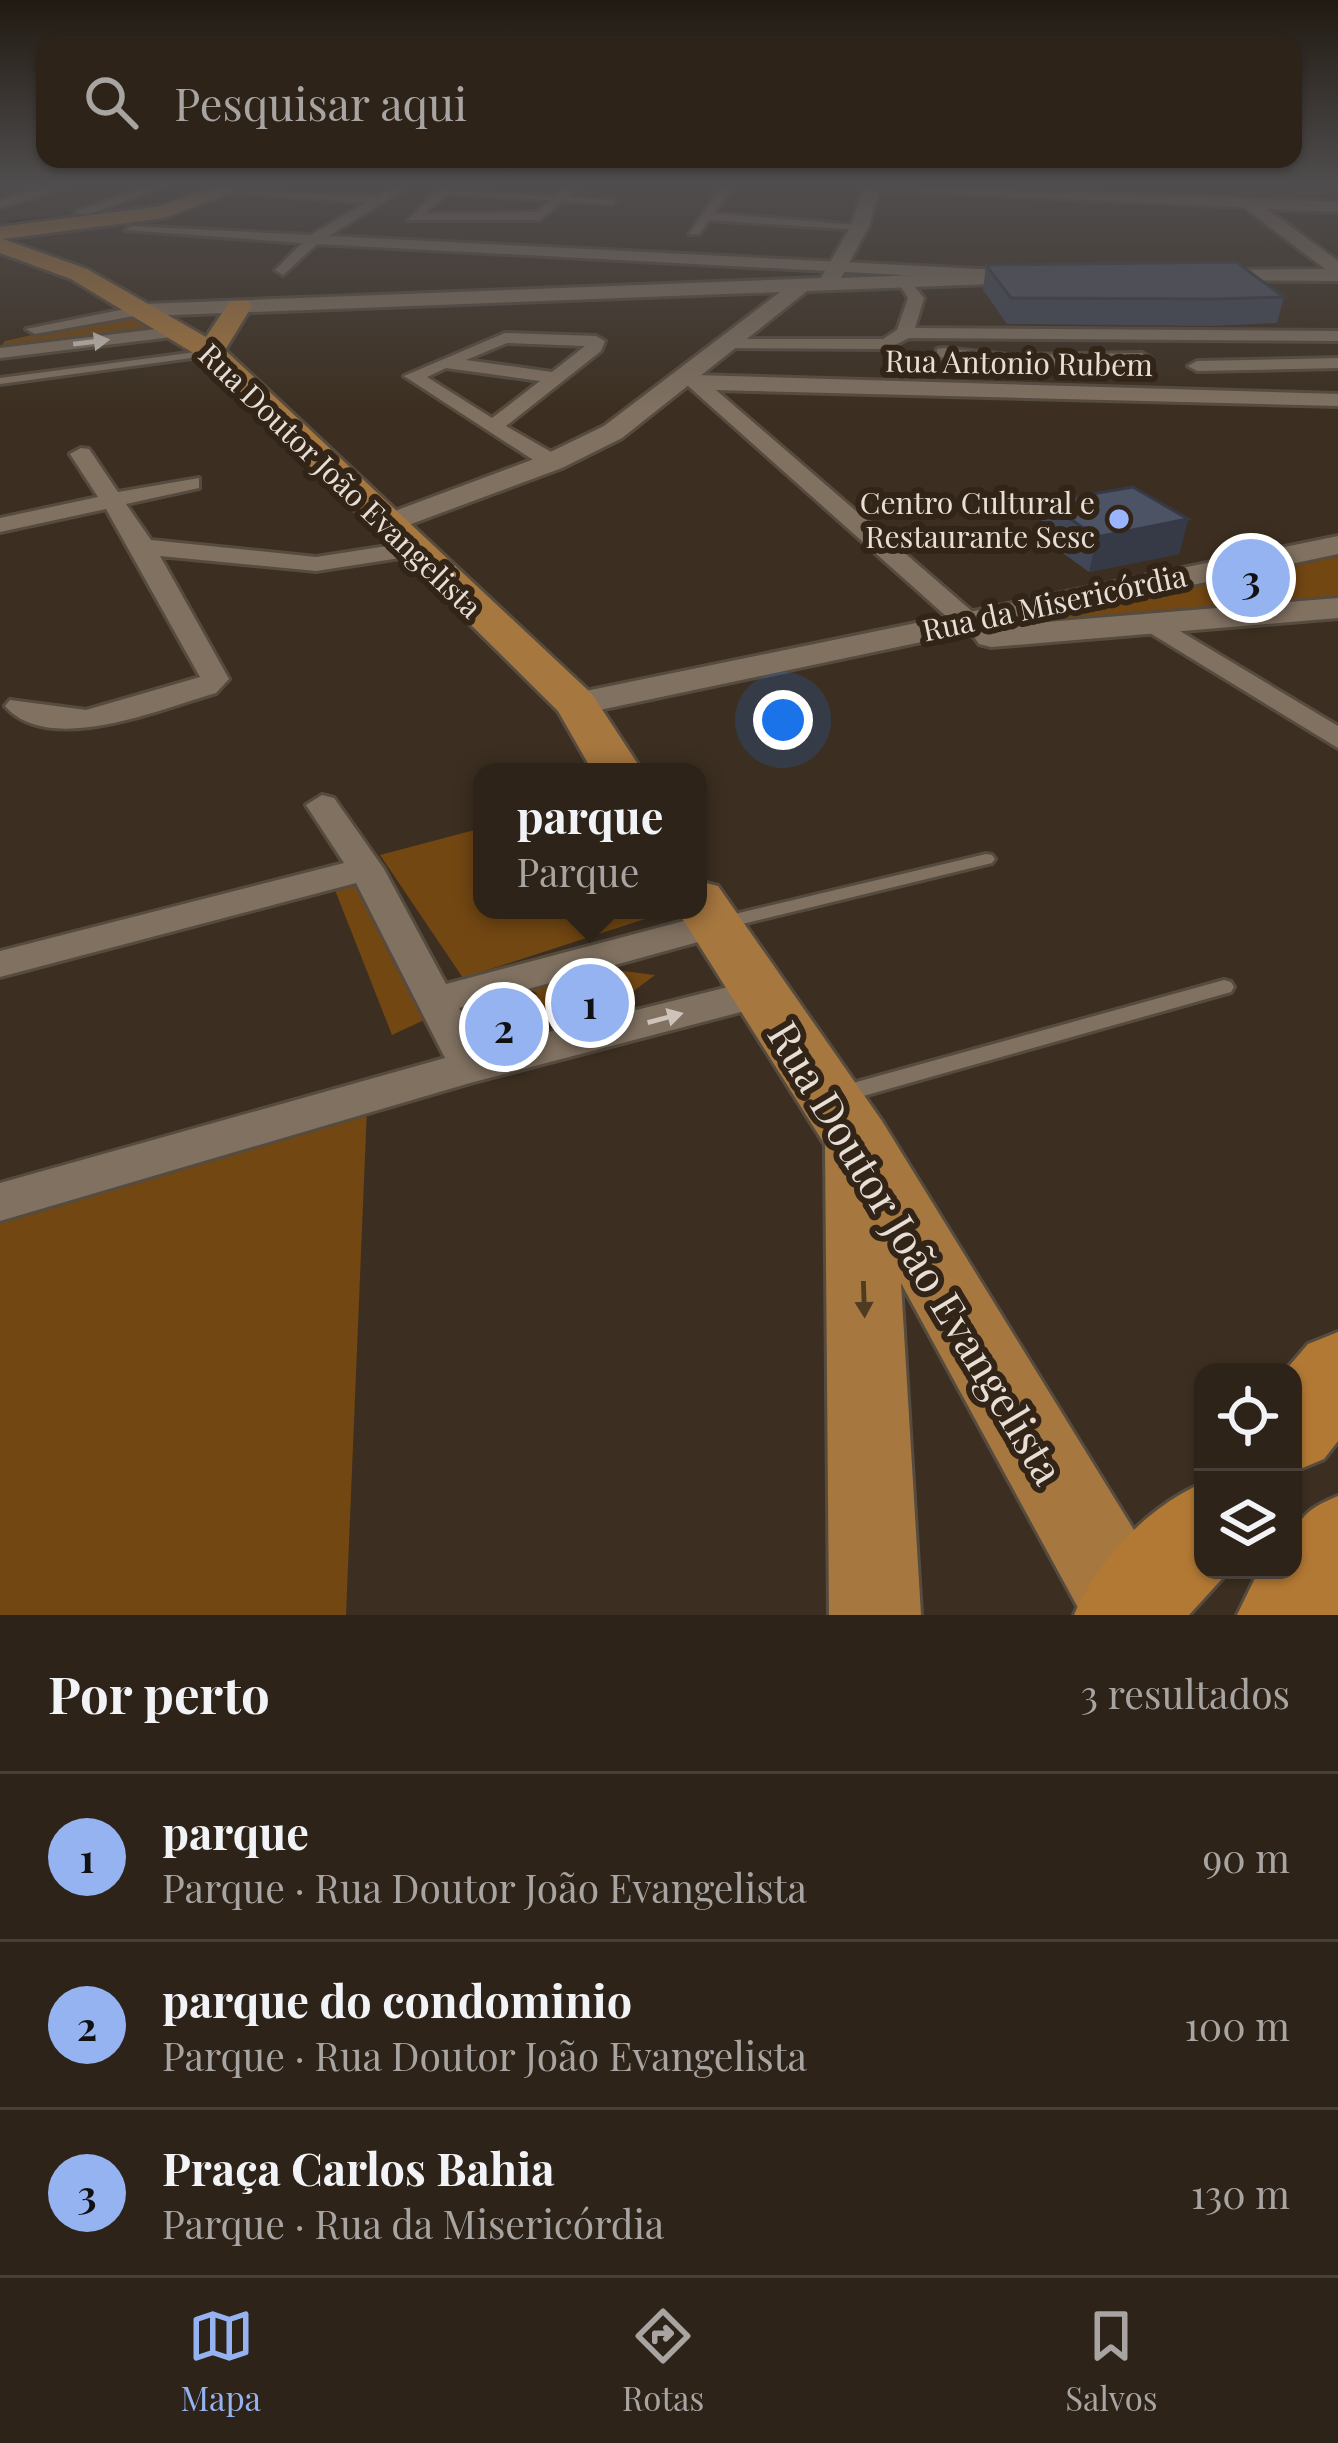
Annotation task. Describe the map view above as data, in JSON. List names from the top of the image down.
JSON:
{
  "streets": {
    "main road": ["Rua Doutor João Evangelista"],
    "street": ["Rua Antonio Rubem", "Rua da Misericórdia"]
  },
  "crossings": [
    ["Rua Doutor João Evangelista", "Rua da Misericórdia"]
  ],
  "places": ["Centro Cultural e Restaurante Sesc"],
  "page": {
    "search": "Pesquisar aqui",
    "pins": ["3", "1", "2"],
    "popup": ["parque", "Parque"],
    "heading": ["Por perto", "3 resultados"],
    "list": [
      {
        "mark": "1",
        "name": "parque",
        "note": "Parque · Rua Doutor João Evangelista",
        "value": "90 m"
      },
      {
        "mark": "2",
        "name": "parque do condominio",
        "note": "Parque · Rua Doutor João Evangelista",
        "value": "100 m"
      },
      {
        "mark": "3",
        "name": "Praça Carlos Bahia",
        "note": "Parque · Rua da Misericórdia",
        "value": "130 m"
      }
    ],
    "nav": ["Mapa", "Rotas", "Salvos"]
  }
}
